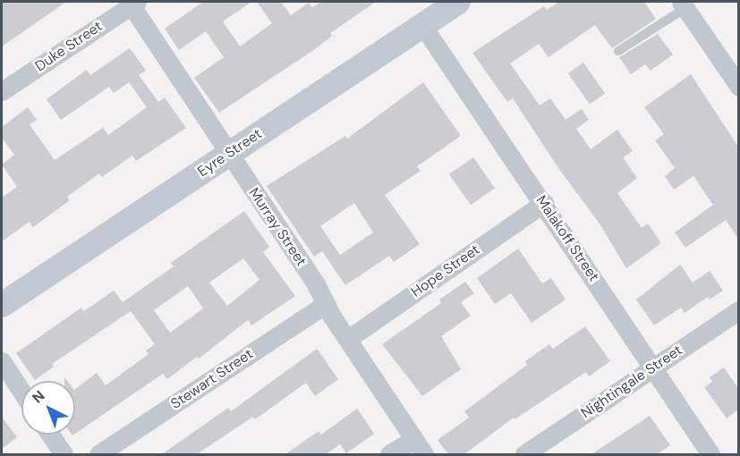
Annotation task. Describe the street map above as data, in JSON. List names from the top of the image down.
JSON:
{
  "streets": {
    "main road": ["Eyre Street"],
    "street": [
      "Duke Street",
      "Murray Street",
      "Malakoff Street",
      "Hope Street",
      "Stewart Street",
      "Nightingale Street"
    ]
  },
  "crossings": [
    ["Duke Street", "Murray Street"],
    ["Eyre Street", "Murray Street"],
    ["Eyre Street", "Malakoff Street"],
    ["Murray Street", "Hope Street"],
    ["Murray Street", "Stewart Street"],
    ["Malakoff Street", "Hope Street"],
    ["Malakoff Street", "Nightingale Street"]
  ],
  "north": "top left"
}
